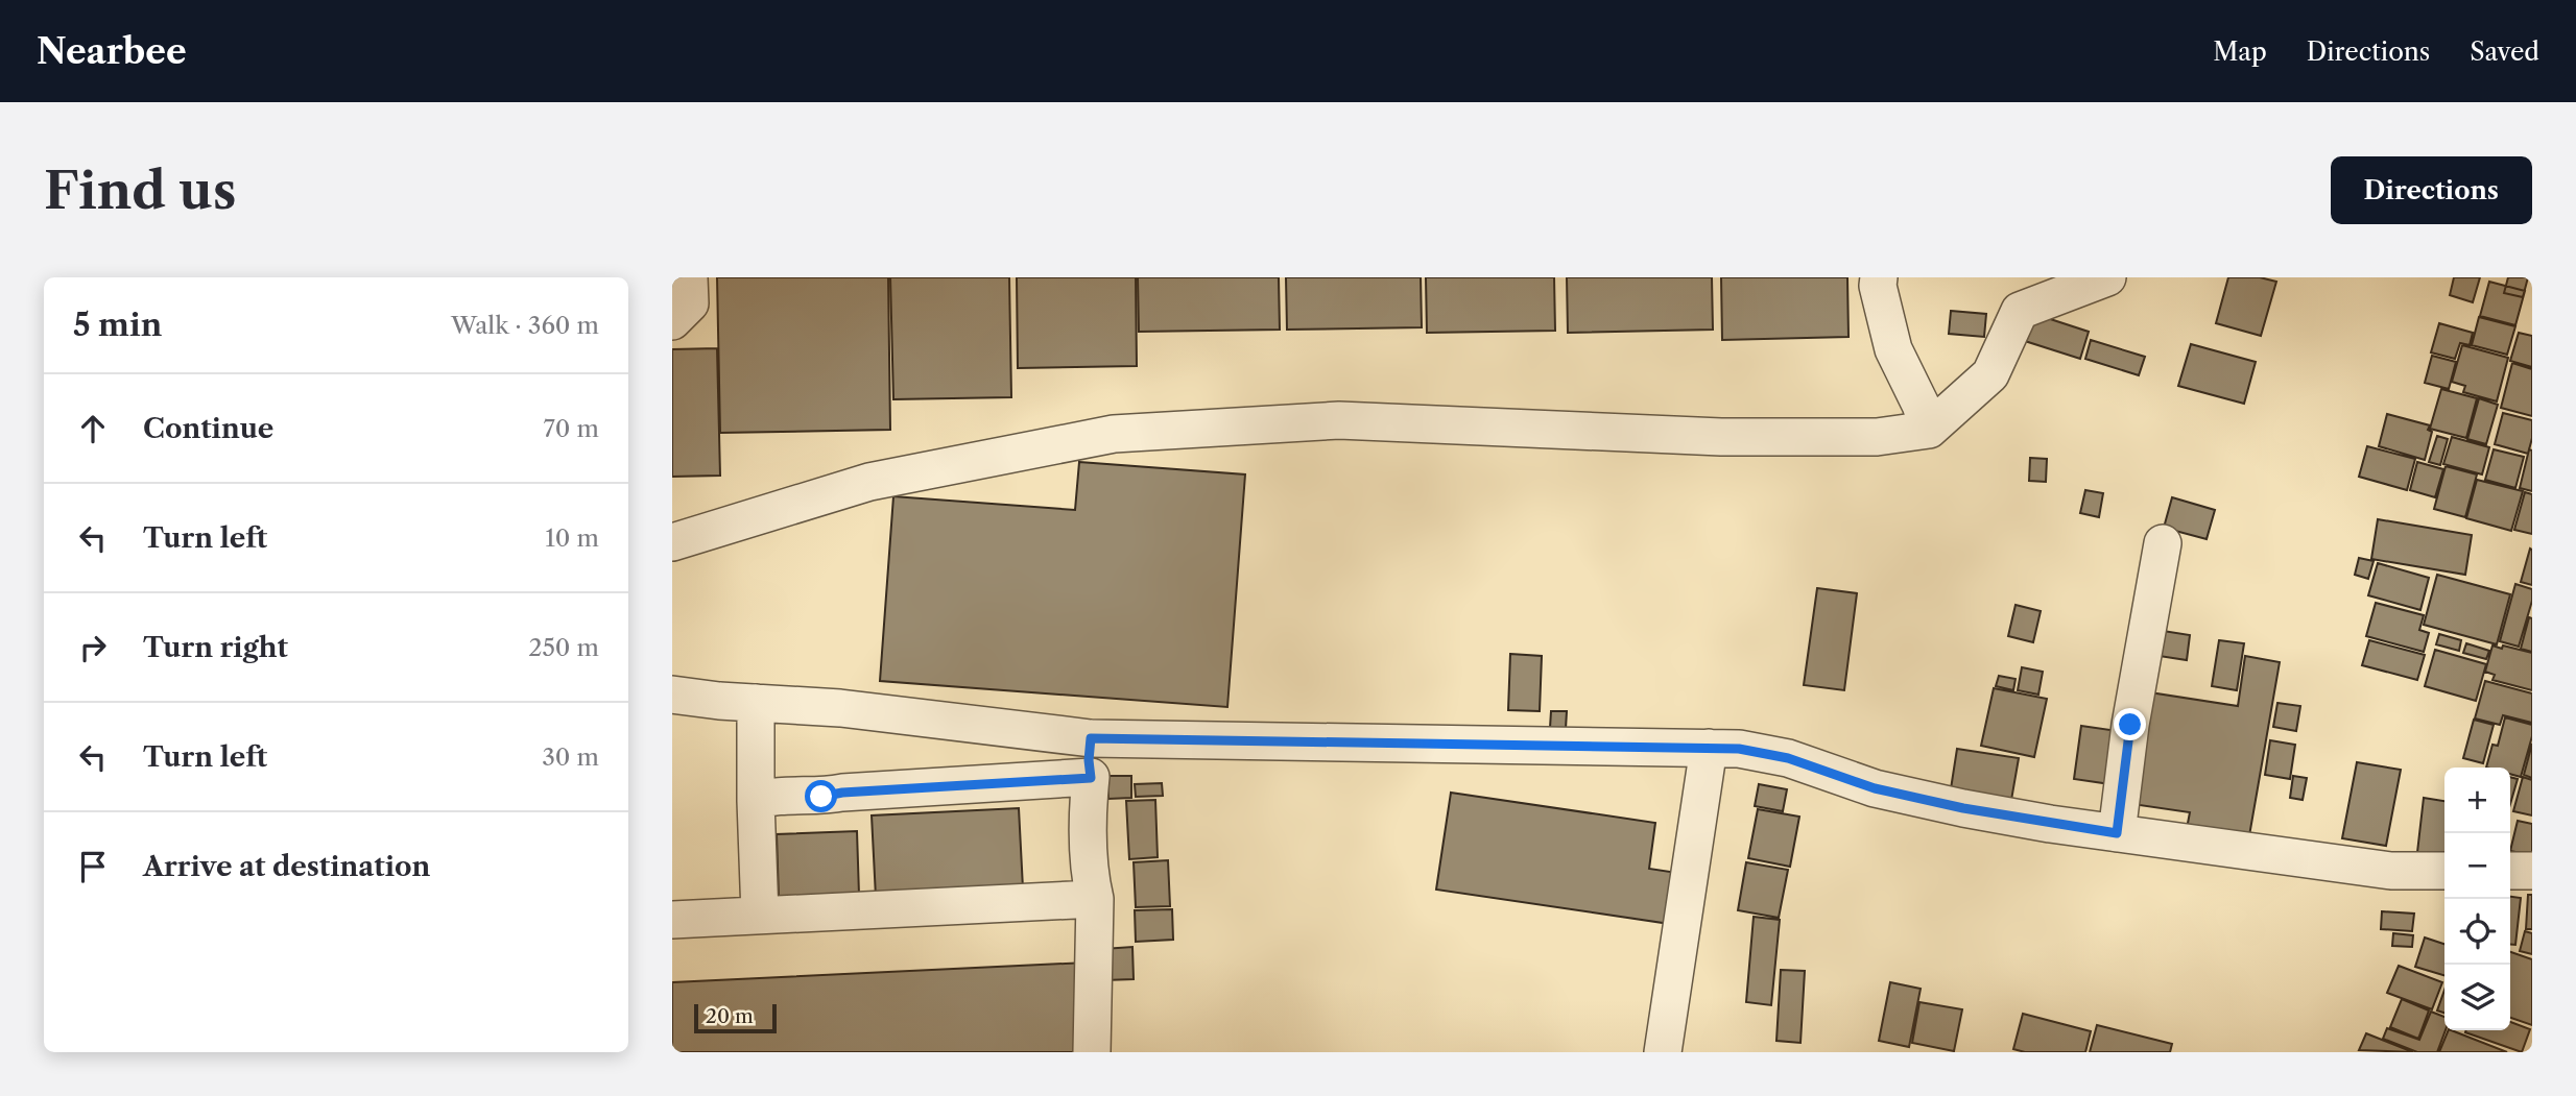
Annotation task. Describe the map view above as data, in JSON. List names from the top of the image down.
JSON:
{
  "scale_bar": "20 m",
  "page": {
    "header": "Nearbee",
    "nav": ["Map", "Directions", "Saved"],
    "buttons": "Directions",
    "title": "Find us",
    "heading": ["5 min", "Walk · 360 m"],
    "list": [
      ["Continue", "70 m"],
      ["Turn left", "10 m"],
      ["Turn right", "250 m"],
      ["Turn left", "30 m"],
      "Arrive at destination"
    ],
    "map_buttons": ["+", "−"],
    "scale": "20 m"
  }
}
